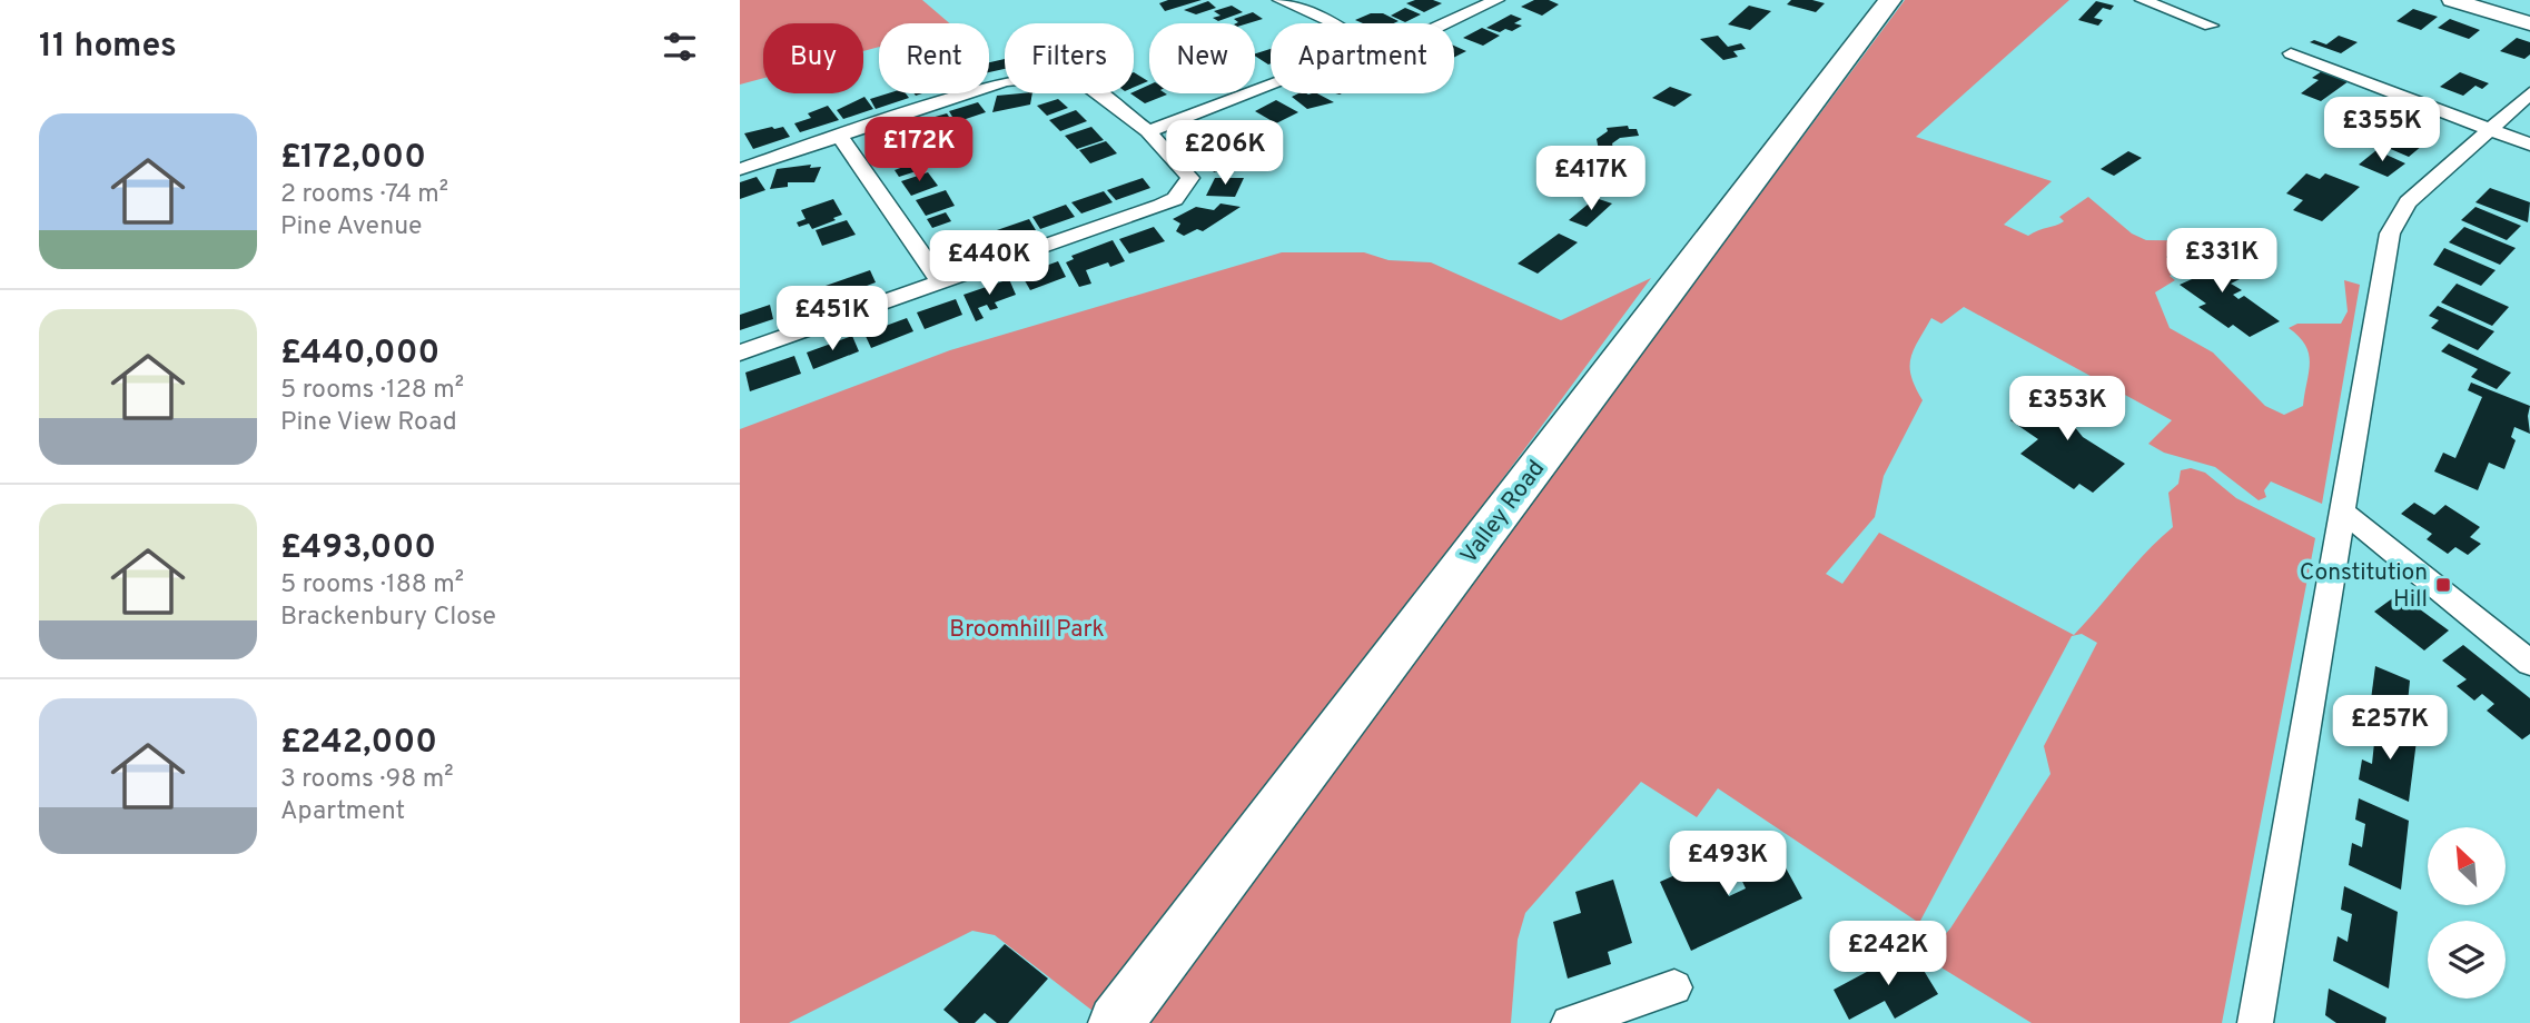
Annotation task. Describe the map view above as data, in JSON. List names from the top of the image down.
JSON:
{
  "streets": {
    "main road": ["Valley Road"]
  },
  "parks": ["Broomhill Park"],
  "places": {
    "transit": ["Constitution Hill"]
  },
  "north": "top left",
  "page": {
    "heading": "11 homes",
    "chip": [
      "Buy",
      "Rent",
      "Filters",
      "New",
      "Apartment"
    ],
    "list": [
      {
        "name": "£172,000",
        "note": "2 rooms · 74 m² · Pine Avenue"
      },
      {
        "name": "£440,000",
        "note": "5 rooms · 128 m² · Pine View Road"
      },
      {
        "name": "£493,000",
        "note": "5 rooms · 188 m² · Brackenbury Close"
      },
      {
        "name": "£242,000",
        "note": "3 rooms · 98 m² · Apartment"
      }
    ],
    "price": [
      "£355K",
      "£172K",
      "£206K",
      "£417K",
      "£331K",
      "£440K",
      "£451K",
      "£353K",
      "£257K",
      "£493K",
      "£242K"
    ]
  }
}
